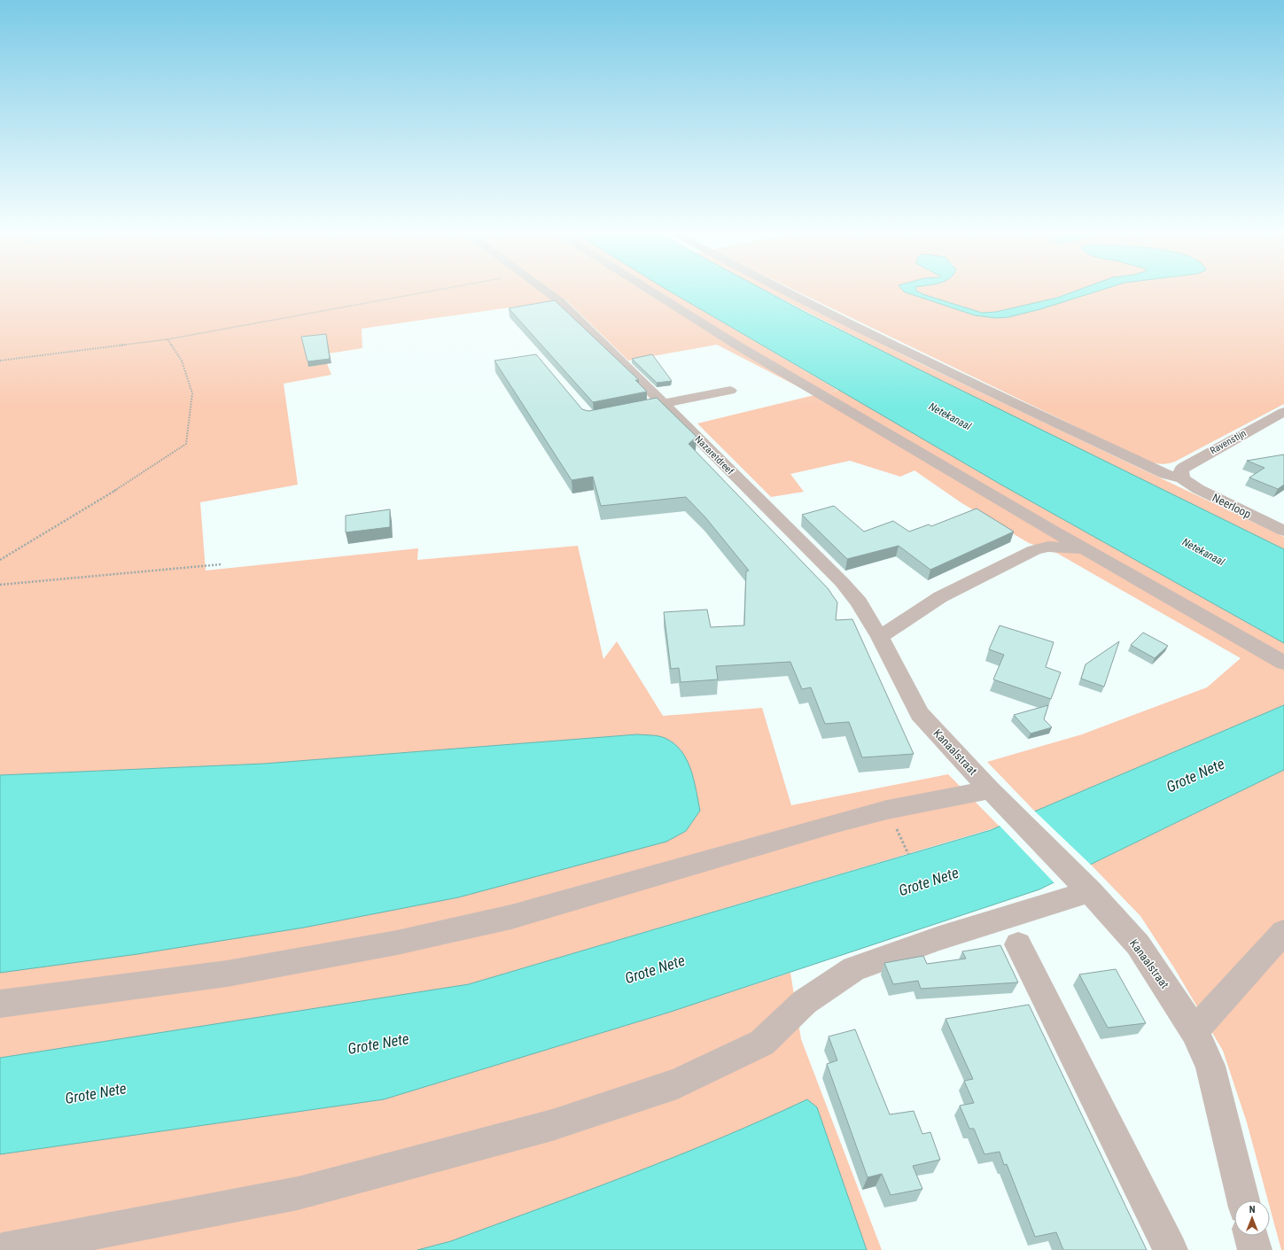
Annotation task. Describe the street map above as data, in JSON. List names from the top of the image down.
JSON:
{
  "streets": {
    "street": [
      "Ravenstijn",
      "Nazaretdreef",
      "Neerloop",
      "Kanaalstraat"
    ]
  },
  "crossings": [
    ["Ravenstijn", "Neerloop"],
    ["Nazaretdreef", "Kanaalstraat"]
  ],
  "water": ["Netekanaal", "Grote Nete"],
  "north": "top"
}
